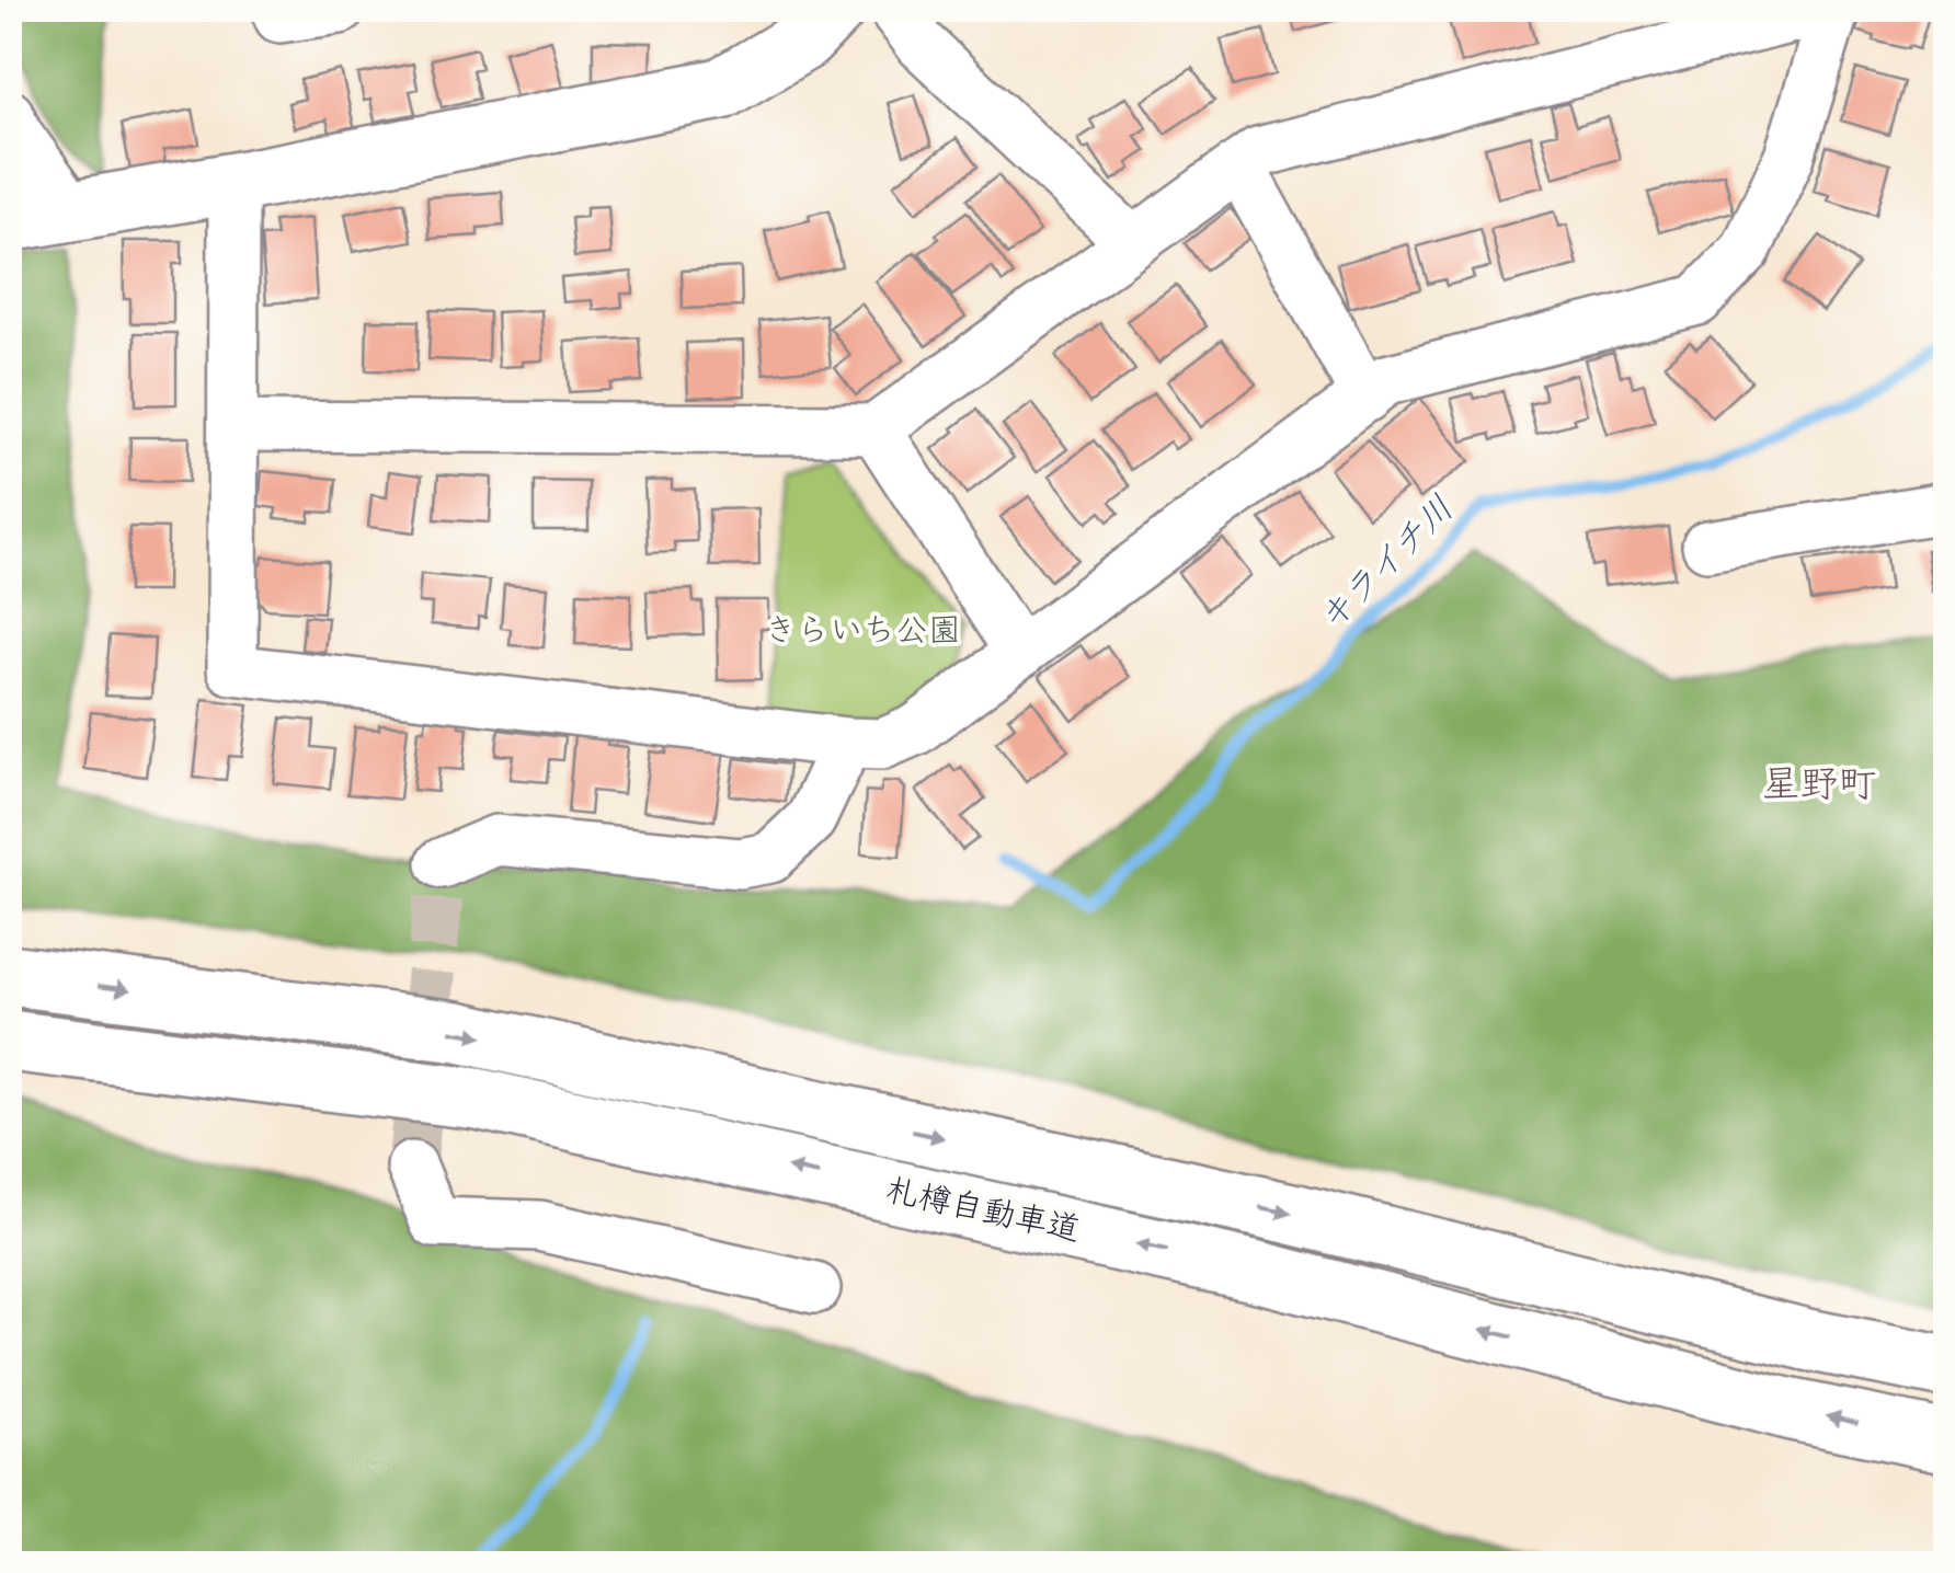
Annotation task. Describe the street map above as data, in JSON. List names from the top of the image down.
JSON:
{
  "streets": {
    "main road": ["札樽自動車道"]
  },
  "districts": ["星野町"],
  "water": ["キライチ川"],
  "parks": ["きらいち公園"]
}
